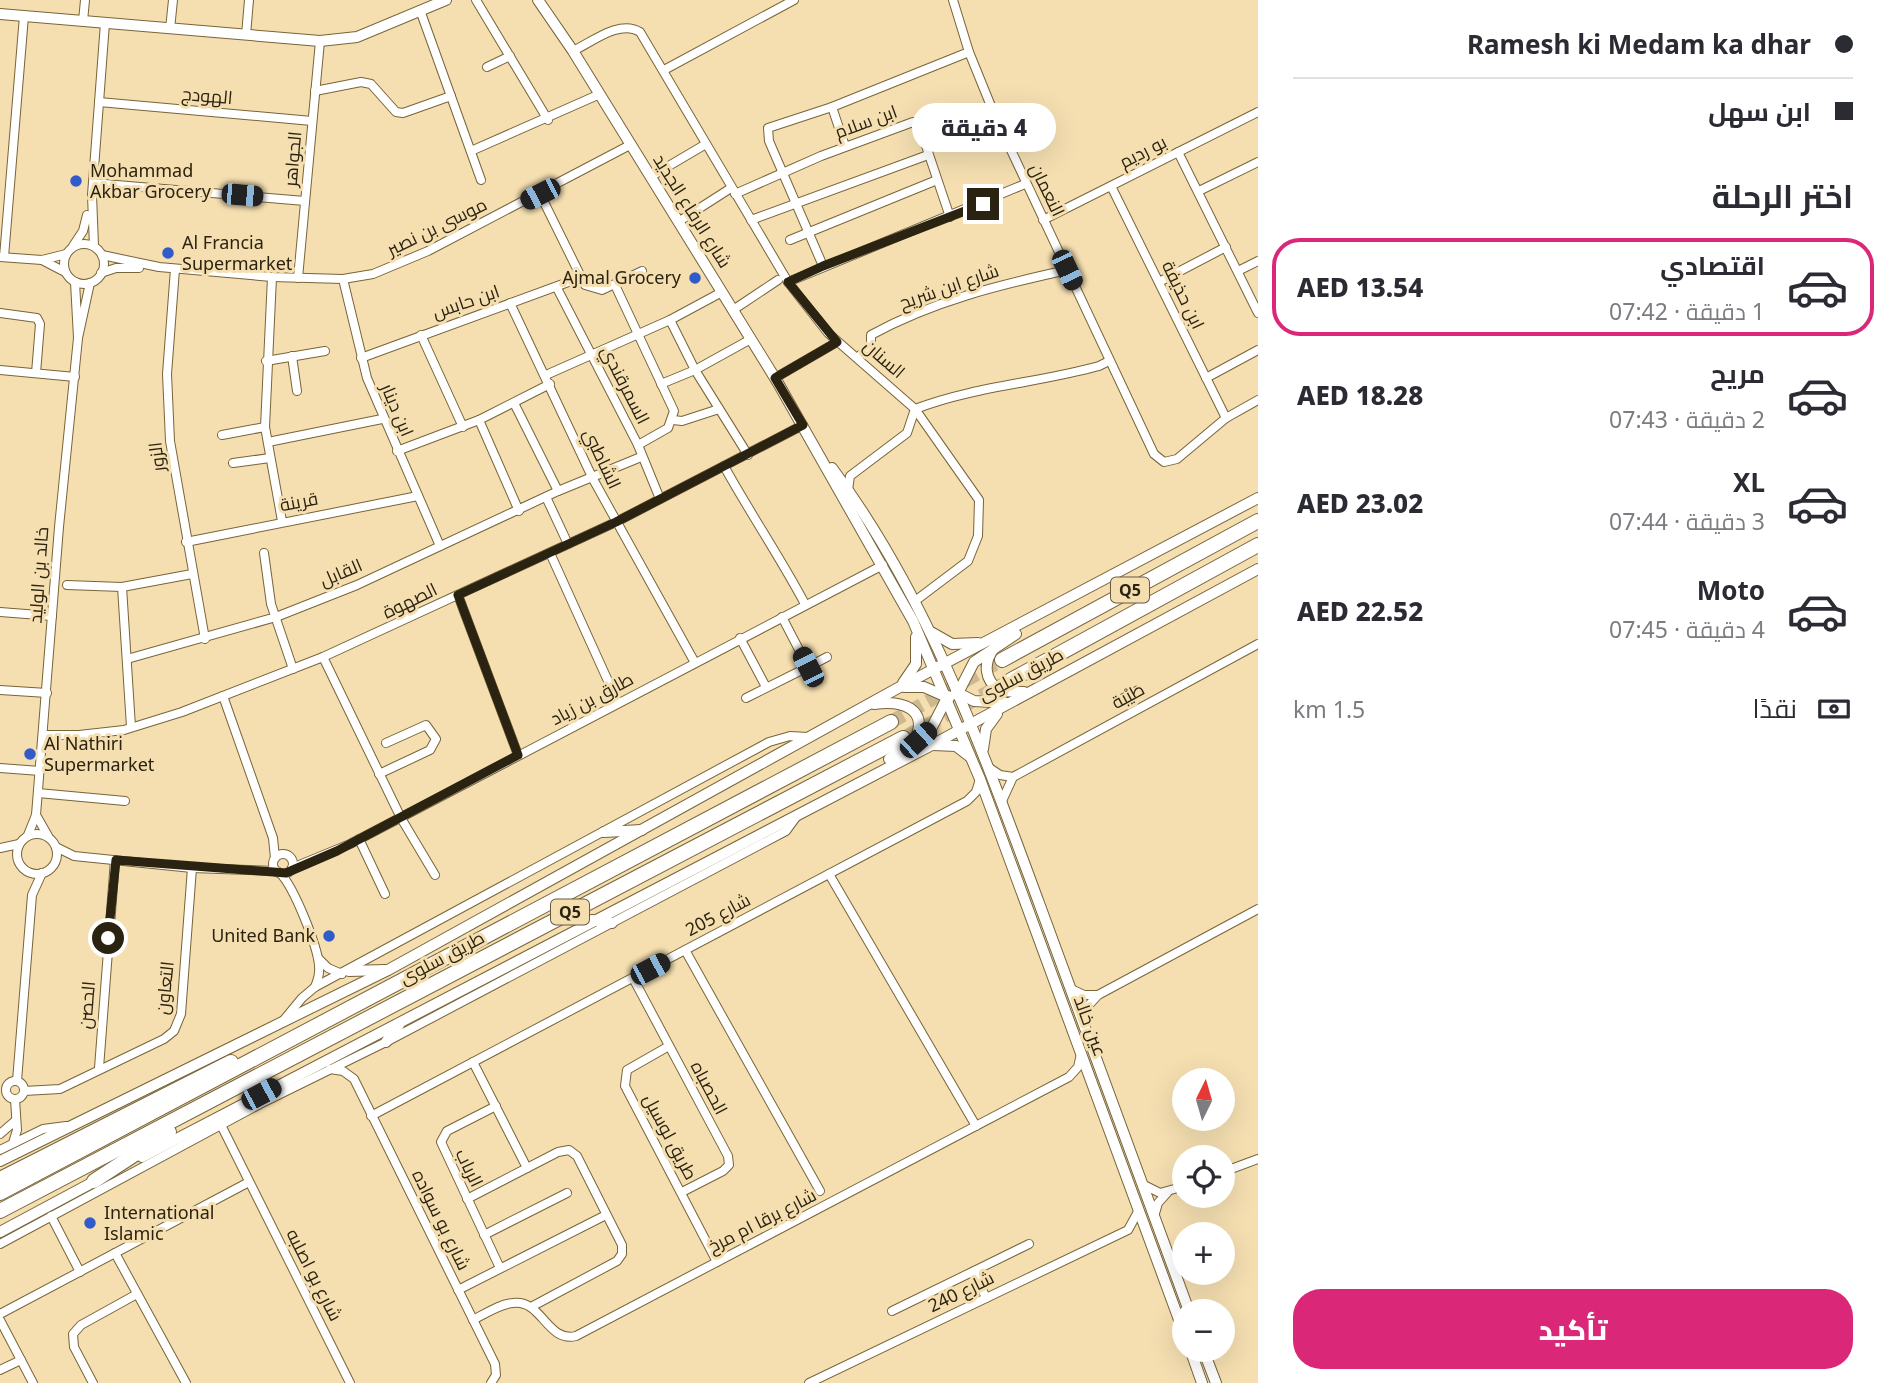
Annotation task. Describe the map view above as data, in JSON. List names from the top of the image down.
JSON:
{
  "streets": {
    "highway": ["Q5", "طريق سلوى"],
    "main road": ["شارع الرفاع الجديد", "عين خالد"],
    "street": [
      "الهودج",
      "ابن سلام",
      "بو رديم",
      "الجواهر",
      "النعمان",
      "موسى بن نصير",
      "شارع ابن شريح",
      "ابن حذيفة",
      "ابن حابس",
      "السنان",
      "السمرقندي",
      "ابن دينار",
      "الزور",
      "الشاطبي",
      "قرينة",
      "القابل",
      "خالد بن الوليد",
      "الصهوة",
      "طَيْبَة",
      "طارق بن زياد",
      "شارع 205",
      "التعاون",
      "الحصن",
      "الحصباه",
      "طريق لوسيل",
      "الرباب",
      "شارع بو سواده",
      "شارع برقا ام مرخ",
      "شارع بو اصلبه",
      "شارع 240"
    ]
  },
  "crossings": [
    ["الهودج", "الجواهر"],
    ["ابن سلام", "شارع الرفاع الجديد"],
    ["ابن سلام", "السنان"],
    ["بو رديم", "النعمان"],
    ["بو رديم", "ابن حذيفة"],
    ["الجواهر", "موسى بن نصير"],
    ["النعمان", "شارع ابن شريح"],
    ["النعمان", "ابن حذيفة"],
    ["شارع الرفاع الجديد", "موسى بن نصير"],
    ["شارع الرفاع الجديد", "السنان"],
    ["شارع الرفاع الجديد", "الصهوة"],
    ["شارع الرفاع الجديد", "طريق سلوى"],
    ["شارع الرفاع الجديد", "طارق بن زياد"],
    ["شارع الرفاع الجديد", "عين خالد"],
    ["موسى بن نصير", "ابن دينار"],
    ["موسى بن نصير", "الزور"],
    ["موسى بن نصير", "خالد بن الوليد"],
    ["شارع ابن شريح", "السنان"],
    ["ابن حابس", "السمرقندي"],
    ["ابن حابس", "ابن دينار"],
    ["ابن حابس", "الشاطبي"],
    ["السمرقندي", "القابل"],
    ["السمرقندي", "الصهوة"],
    ["ابن دينار", "قرينة"],
    ["ابن دينار", "القابل"],
    ["الزور", "قرينة"],
    ["الزور", "القابل"],
    ["الشاطبي", "القابل"],
    ["الشاطبي", "الصهوة"],
    ["الشاطبي", "طارق بن زياد"],
    ["خالد بن الوليد", "الصهوة"],
    ["طريق سلوى", "عين خالد"],
    ["طريق سلوى", "شارع بو اصلبه"],
    ["شارع 205", "الحصباه"],
    ["شارع 205", "شارع بو سواده"],
    ["التعاون", "الحصن"],
    ["الحصباه", "طريق لوسيل"],
    ["طريق لوسيل", "شارع برقا ام مرخ"]
  ],
  "places": [
    "Mohammad Akbar Grocery",
    "Al Francia Supermarket",
    "Ajmal Grocery",
    "Al Nathiri Supermarket",
    "United Bank",
    "International Islamic"
  ],
  "north": "top",
  "page": {
    "banner": ["Ramesh ki Medam ka dhar", "ابن سهل"],
    "bubble": "4 دقيقة",
    "heading": "اختر الرحلة",
    "list": [
      {
        "name": "اقتصادي",
        "note": "1 دقيقة · 07:42",
        "value": "AED 13.54"
      },
      {
        "name": "مريح",
        "note": "2 دقيقة · 07:43",
        "value": "AED 18.28"
      },
      {
        "name": "XL",
        "note": "3 دقيقة · 07:44",
        "value": "AED 23.02"
      },
      {
        "name": "Moto",
        "note": "4 دقيقة · 07:45",
        "value": "AED 22.52"
      }
    ],
    "pay": ["نقدًا", "1.5 km"],
    "map_buttons": ["+", "−"],
    "buttons": "تأكيد"
  }
}
